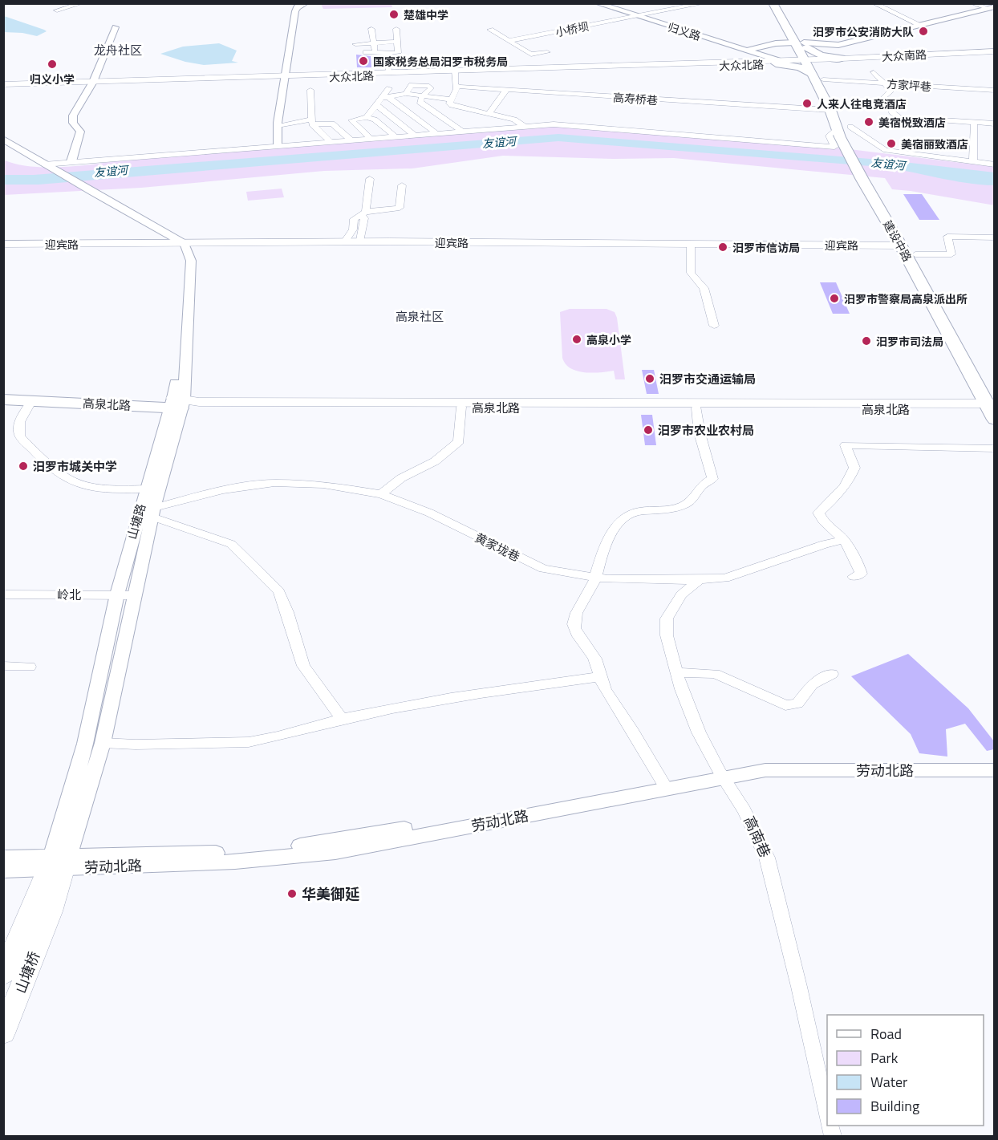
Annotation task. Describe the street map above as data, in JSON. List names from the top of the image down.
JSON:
{
  "streets": {
    "main road": [
      "大众南路",
      "大众北路",
      "建设中路",
      "迎宾路",
      "高泉北路",
      "山塘路",
      "山塘桥"
    ],
    "street": [
      "小桥坝",
      "归义路",
      "方家坪巷",
      "高寿桥巷",
      "黄家垅巷",
      "岭北",
      "劳动北路",
      "高南巷"
    ]
  },
  "crossings": [
    ["小桥坝", "归义路"],
    ["归义路", "大众北路"],
    ["大众南路", "方家坪巷"],
    ["大众南路", "建设中路"],
    ["方家坪巷", "建设中路"],
    ["高寿桥巷", "建设中路"],
    ["建设中路", "迎宾路"],
    ["建设中路", "高泉北路"],
    ["迎宾路", "山塘路"],
    ["高泉北路", "山塘路"],
    ["山塘路", "黄家垅巷"],
    ["山塘路", "岭北"],
    ["山塘路", "劳动北路"],
    ["山塘路", "山塘桥"],
    ["黄家垅巷", "高南巷"],
    ["劳动北路", "高南巷"]
  ],
  "districts": ["龙舟社区", "高泉社区"],
  "water": ["友谊河"],
  "places": [
    "楚雄中学",
    "汨罗市公安消防大队",
    "国家税务总局汨罗市税务局",
    "归义小学",
    "人来人往电竞酒店",
    "美宿悦致酒店",
    "美宿丽致酒店",
    "汨罗市信访局",
    "汨罗市警察局高泉派出所",
    "高泉小学",
    "汨罗市司法局",
    "汨罗市交通运输局",
    "汨罗市农业农村局",
    "汨罗市城关中学",
    "华美御延"
  ],
  "legend": [
    "Road",
    "Park",
    "Water",
    "Building"
  ]
}
